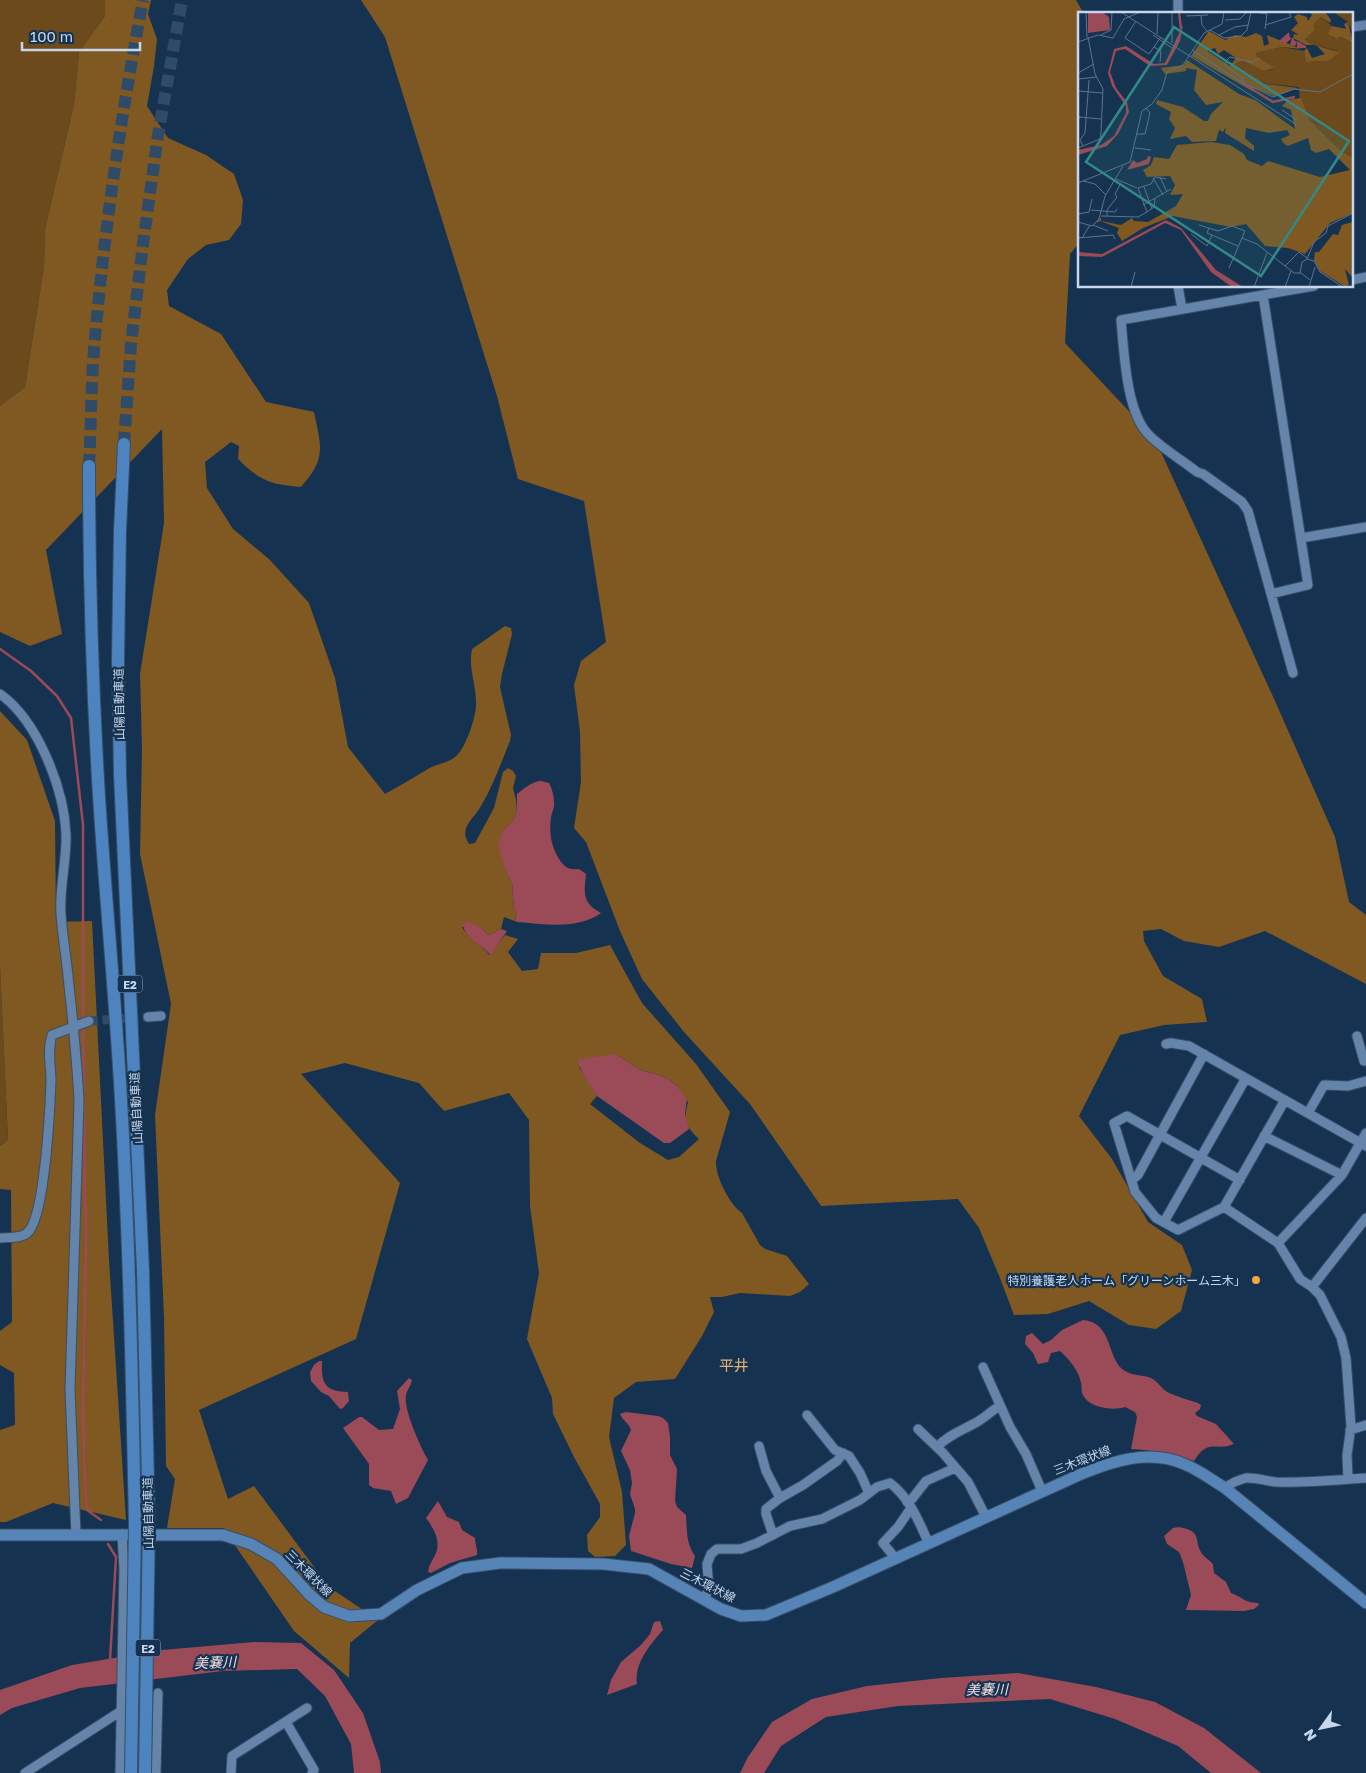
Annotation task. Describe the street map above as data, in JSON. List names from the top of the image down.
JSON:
{
  "streets": {
    "highway": ["山陽自動車道", "E2"],
    "main road": ["三木環状線"]
  },
  "districts": ["平井"],
  "water": ["美嚢川"],
  "places": ["特別養護老人ホーム「グリーンホーム三木」"],
  "scale_bar": "100 m",
  "north": "bottom left"
}
